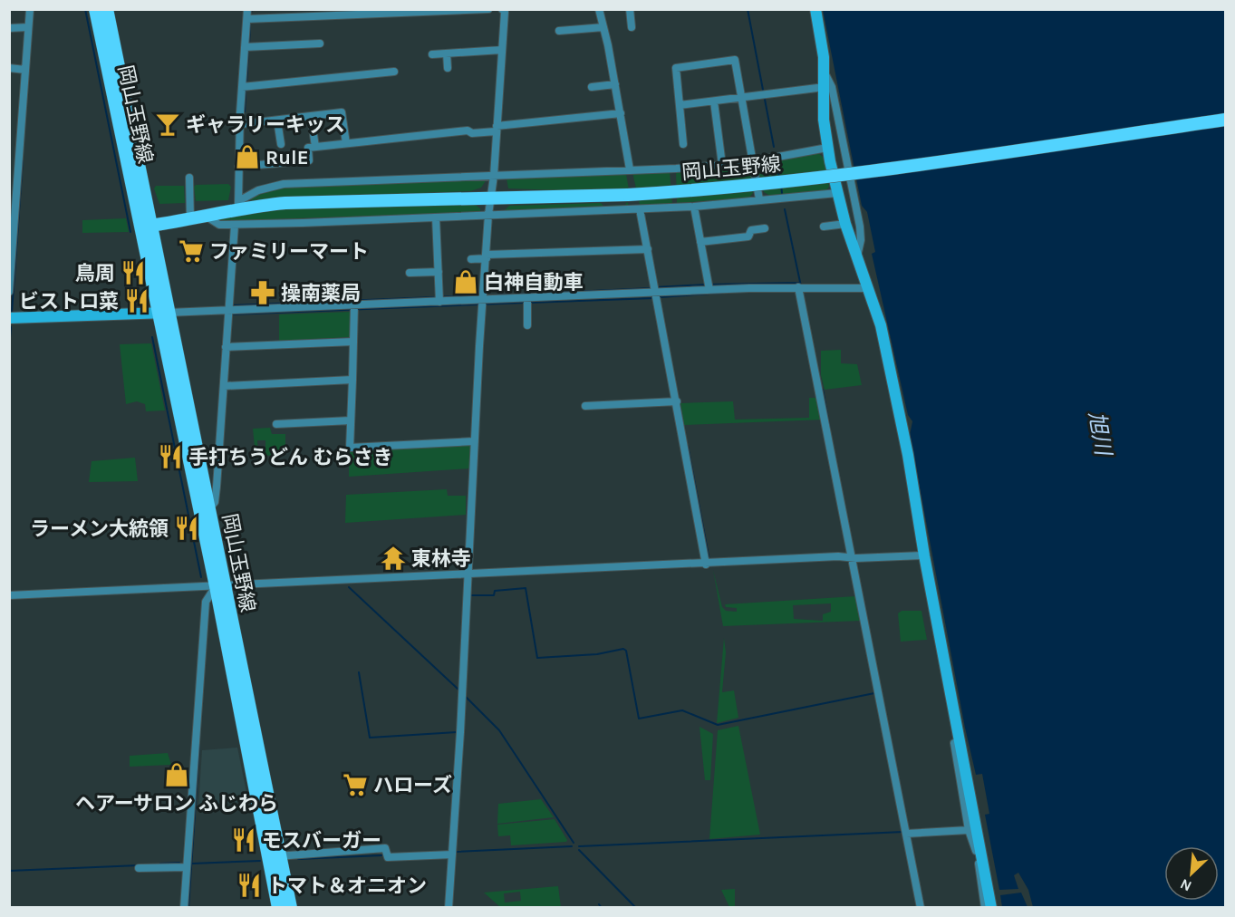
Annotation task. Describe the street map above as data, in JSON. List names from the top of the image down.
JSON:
{
  "streets": {
    "main road": ["岡山玉野線"]
  },
  "water": ["旭川"],
  "places": {
    "bar": ["ギャラリーキッス"],
    "shop": ["RulE", "白神自動車", "ヘアーサロン ふじわら"],
    "supermarket": ["ファミリーマート", "ハローズ"],
    "restaurant": [
      "鳥周",
      "ビストロ菜",
      "手打ちうどん むらさき",
      "ラーメン大統領",
      "モスバーガー",
      "トマト＆オニオン"
    ],
    "pharmacy": ["操南薬局"],
    "temple": ["東林寺"]
  },
  "north": "bottom left"
}
